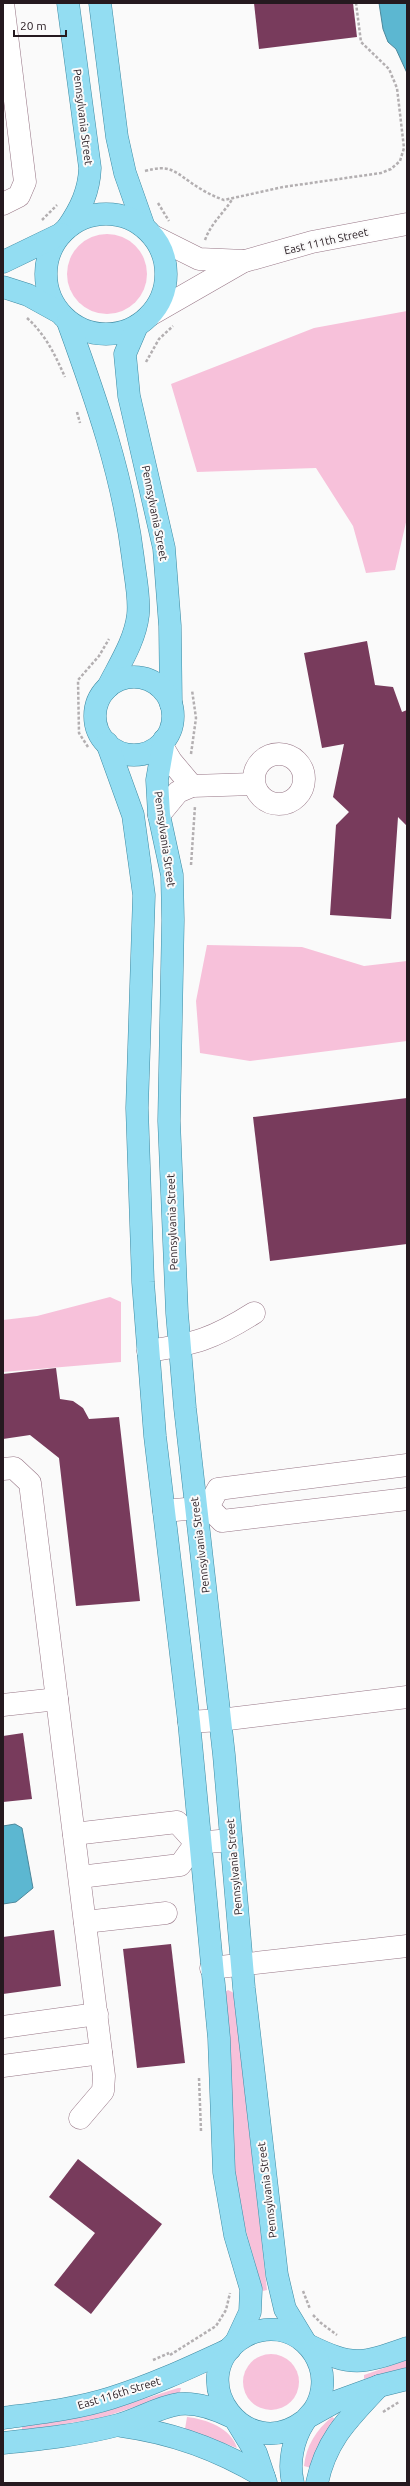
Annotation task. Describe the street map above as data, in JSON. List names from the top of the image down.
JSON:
{
  "streets": {
    "main road": ["Pennsylvania Street", "East 116th Street"],
    "street": ["East 111th Street"]
  },
  "crossings": [
    ["Pennsylvania Street", "East 111th Street"],
    ["Pennsylvania Street", "East 116th Street"]
  ],
  "scale_bar": "20 m"
}
